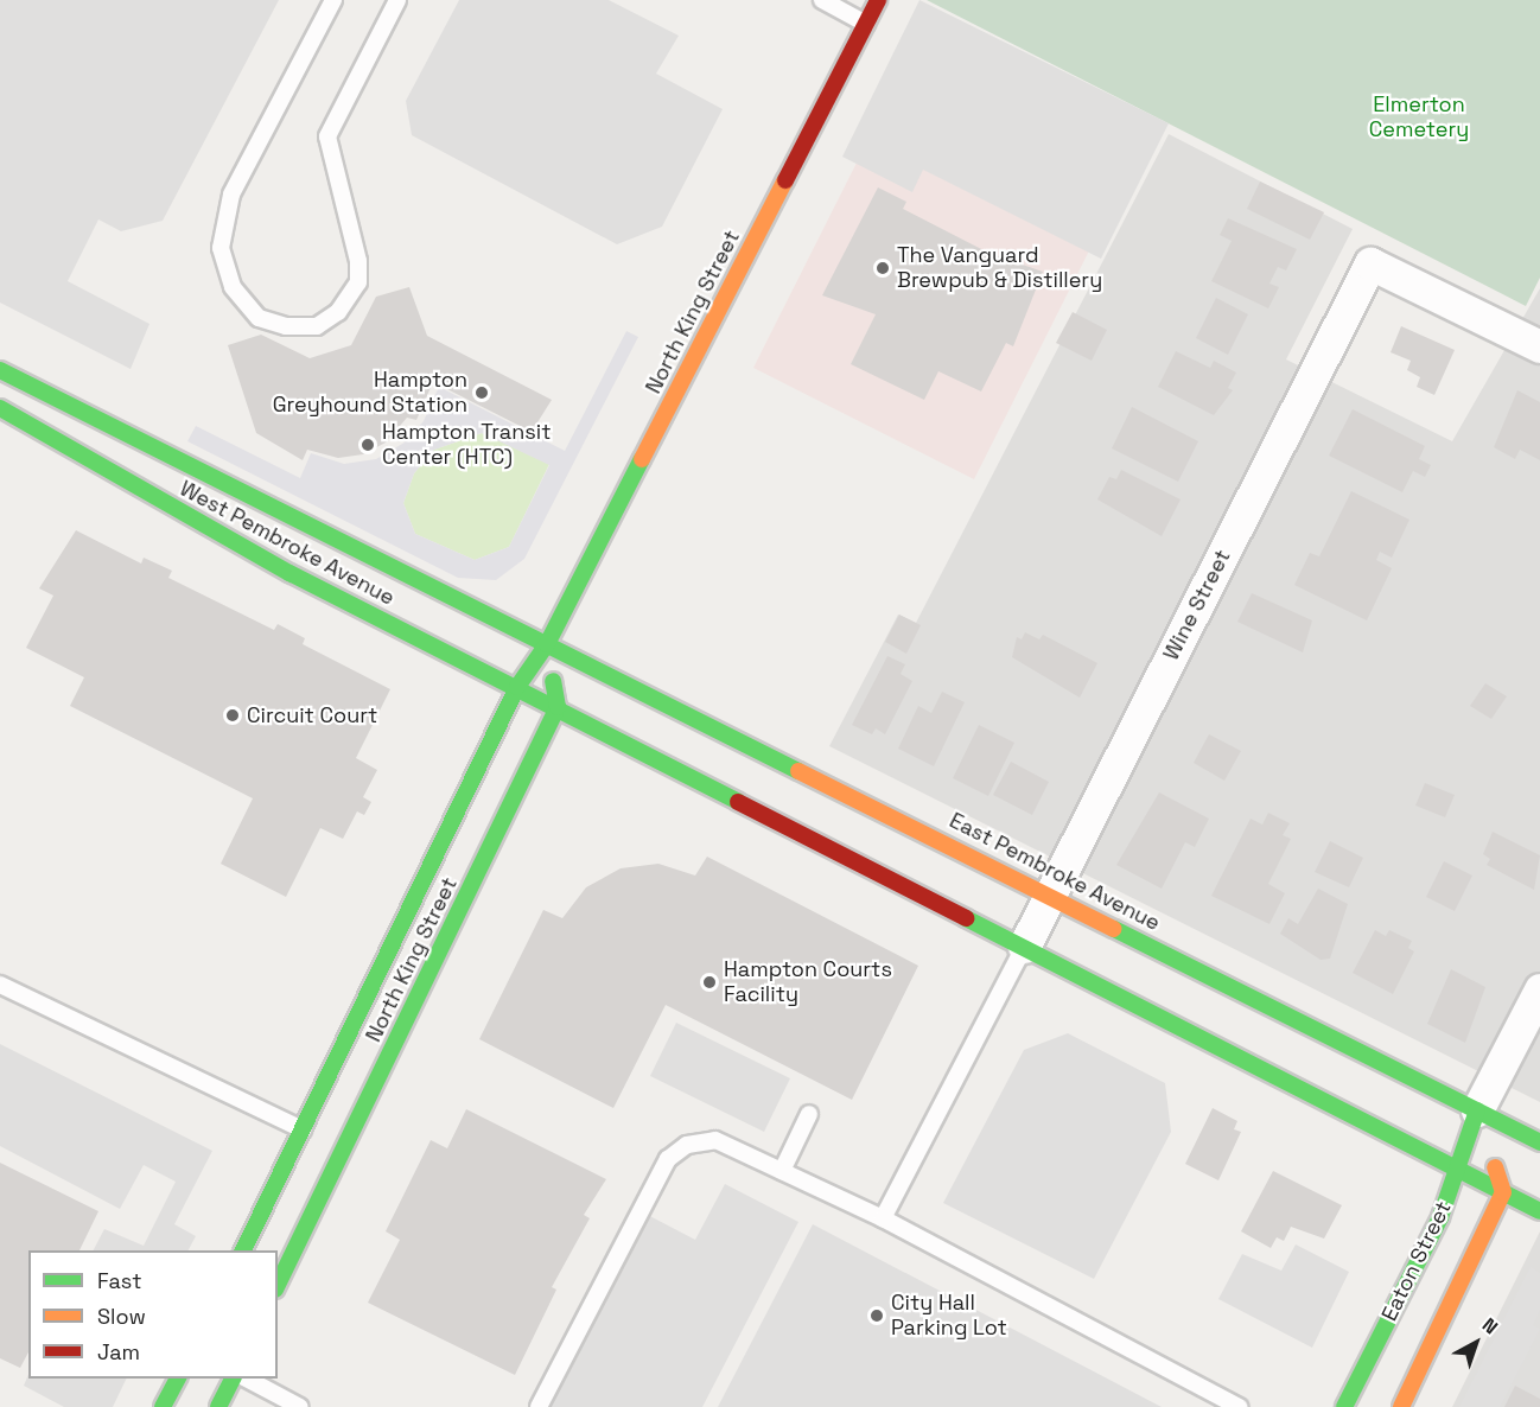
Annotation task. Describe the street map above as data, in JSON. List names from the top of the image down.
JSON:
{
  "streets": {
    "main road": [
      "North King Street",
      "West Pembroke Avenue",
      "East Pembroke Avenue",
      "Eaton Street"
    ],
    "street": ["Wine Street"]
  },
  "crossings": [
    ["North King Street", "West Pembroke Avenue"],
    ["North King Street", "East Pembroke Avenue"],
    ["West Pembroke Avenue", "East Pembroke Avenue"],
    ["Wine Street", "East Pembroke Avenue"],
    ["East Pembroke Avenue", "Eaton Street"]
  ],
  "parks": ["Elmerton Cemetery"],
  "places": [
    "The Vanguard Brewpub & Distillery",
    "Hampton Greyhound Station",
    "Hampton Transit Center (HTC)",
    "Circuit Court",
    "Hampton Courts Facility",
    "City Hall Parking Lot"
  ],
  "legend": ["Fast", "Slow", "Jam"],
  "north": "top right"
}
